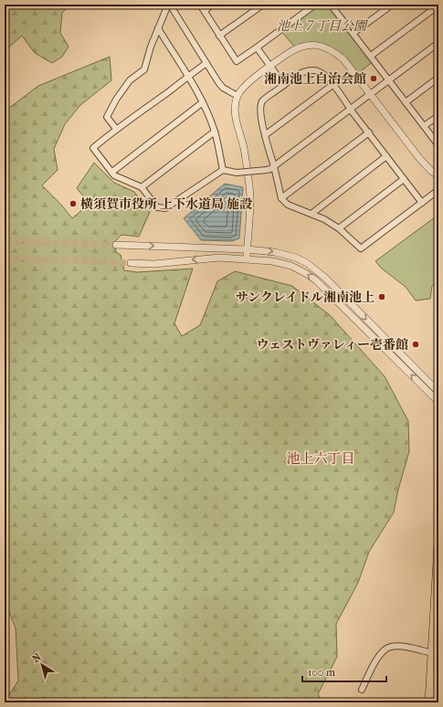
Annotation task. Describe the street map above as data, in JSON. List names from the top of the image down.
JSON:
{
  "districts": ["池上六丁目"],
  "parks": ["池上７丁目公園"],
  "places": [
    "湘南池上自治会館",
    "横須賀市役所 上下水道局 施設",
    "サンクレイドル湘南池上",
    "ウェストヴァレィー壱番館"
  ],
  "scale_bar": "100 m",
  "north": "top left"
}
